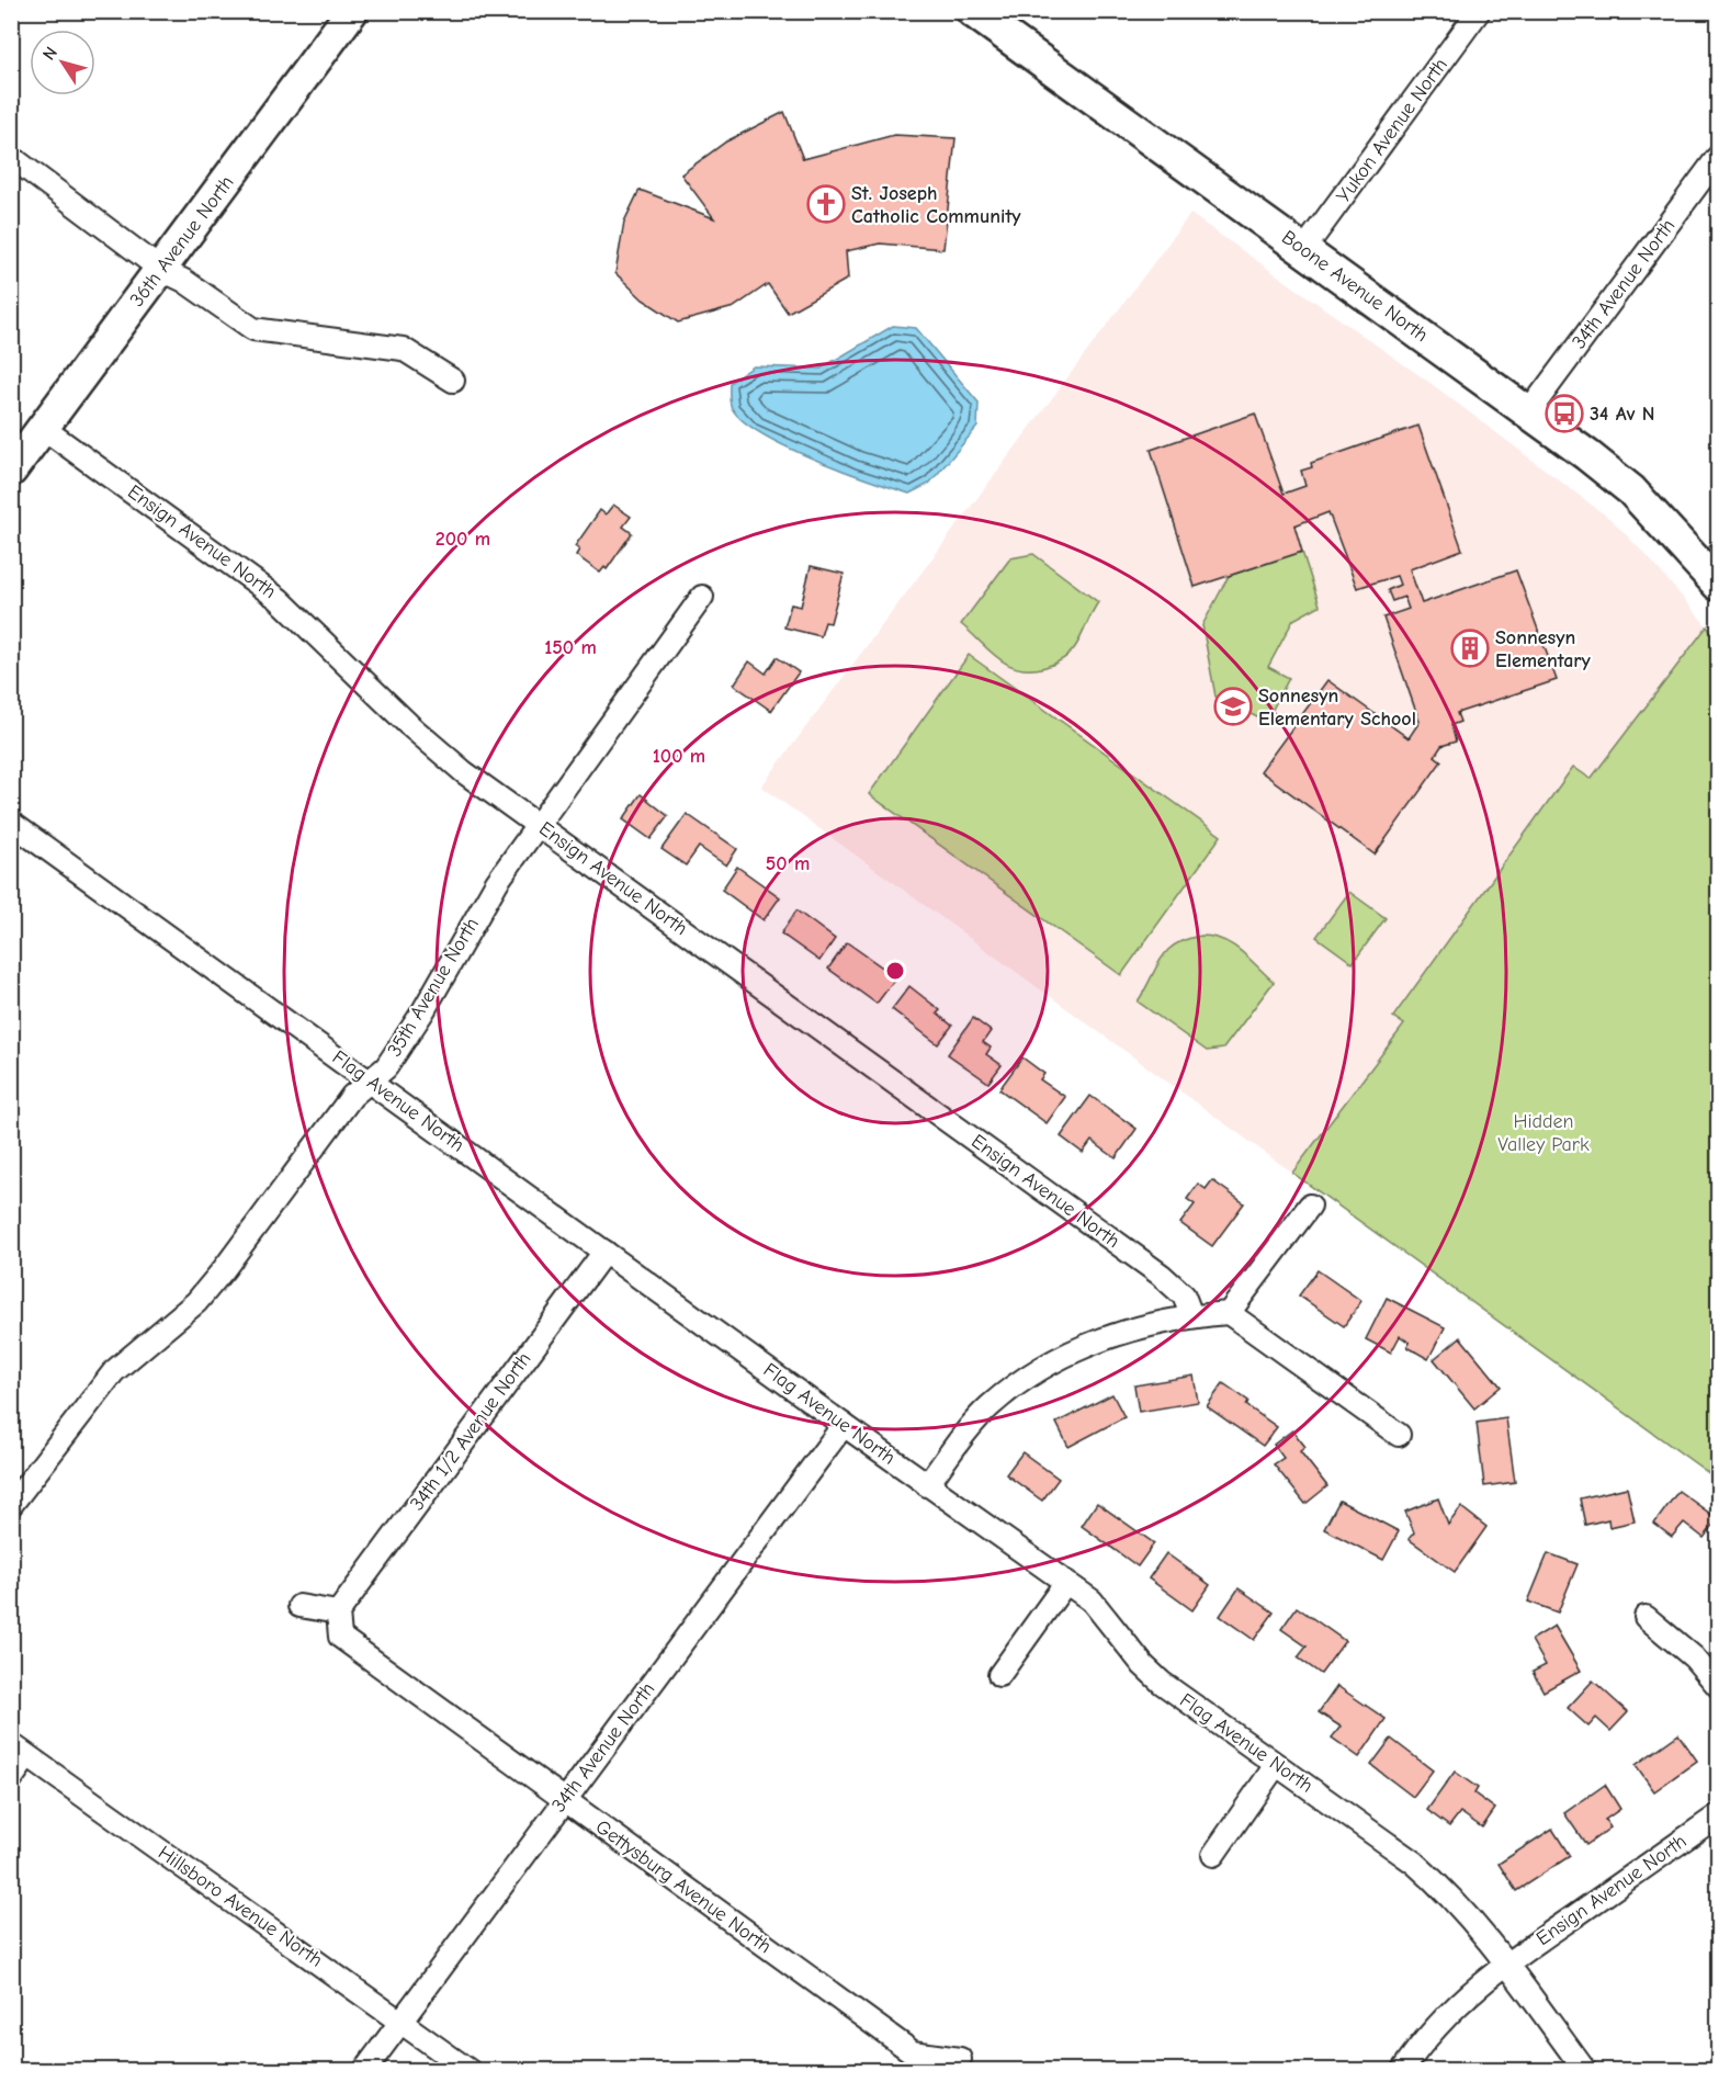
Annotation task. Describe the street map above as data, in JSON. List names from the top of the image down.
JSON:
{
  "streets": {
    "street": [
      "Yukon Avenue North",
      "36th Avenue North",
      "34th Avenue North",
      "Boone Avenue North",
      "Ensign Avenue North",
      "35th Avenue North",
      "Flag Avenue North",
      "34th 1/2 Avenue North",
      "Gettysburg Avenue North",
      "Hillsboro Avenue North"
    ]
  },
  "crossings": [
    ["Yukon Avenue North", "Boone Avenue North"],
    ["36th Avenue North", "Ensign Avenue North"],
    ["34th Avenue North", "Boone Avenue North"],
    ["34th Avenue North", "Flag Avenue North"],
    ["34th Avenue North", "Gettysburg Avenue North"],
    ["34th Avenue North", "Hillsboro Avenue North"],
    ["Ensign Avenue North", "35th Avenue North"],
    ["Ensign Avenue North", "Flag Avenue North"],
    ["35th Avenue North", "Flag Avenue North"],
    ["Flag Avenue North", "34th 1/2 Avenue North"],
    ["34th 1/2 Avenue North", "Gettysburg Avenue North"]
  ],
  "parks": ["Hidden Valley Park"],
  "places": {
    "church": ["St. Joseph Catholic Community"],
    "bus stop": ["34 Av N"],
    "building": ["Sonnesyn Elementary"],
    "school or university": ["Sonnesyn Elementary School"]
  },
  "north": "top left",
  "rings": [
    "200 m",
    "150 m",
    "100 m",
    "50 m"
  ]
}
